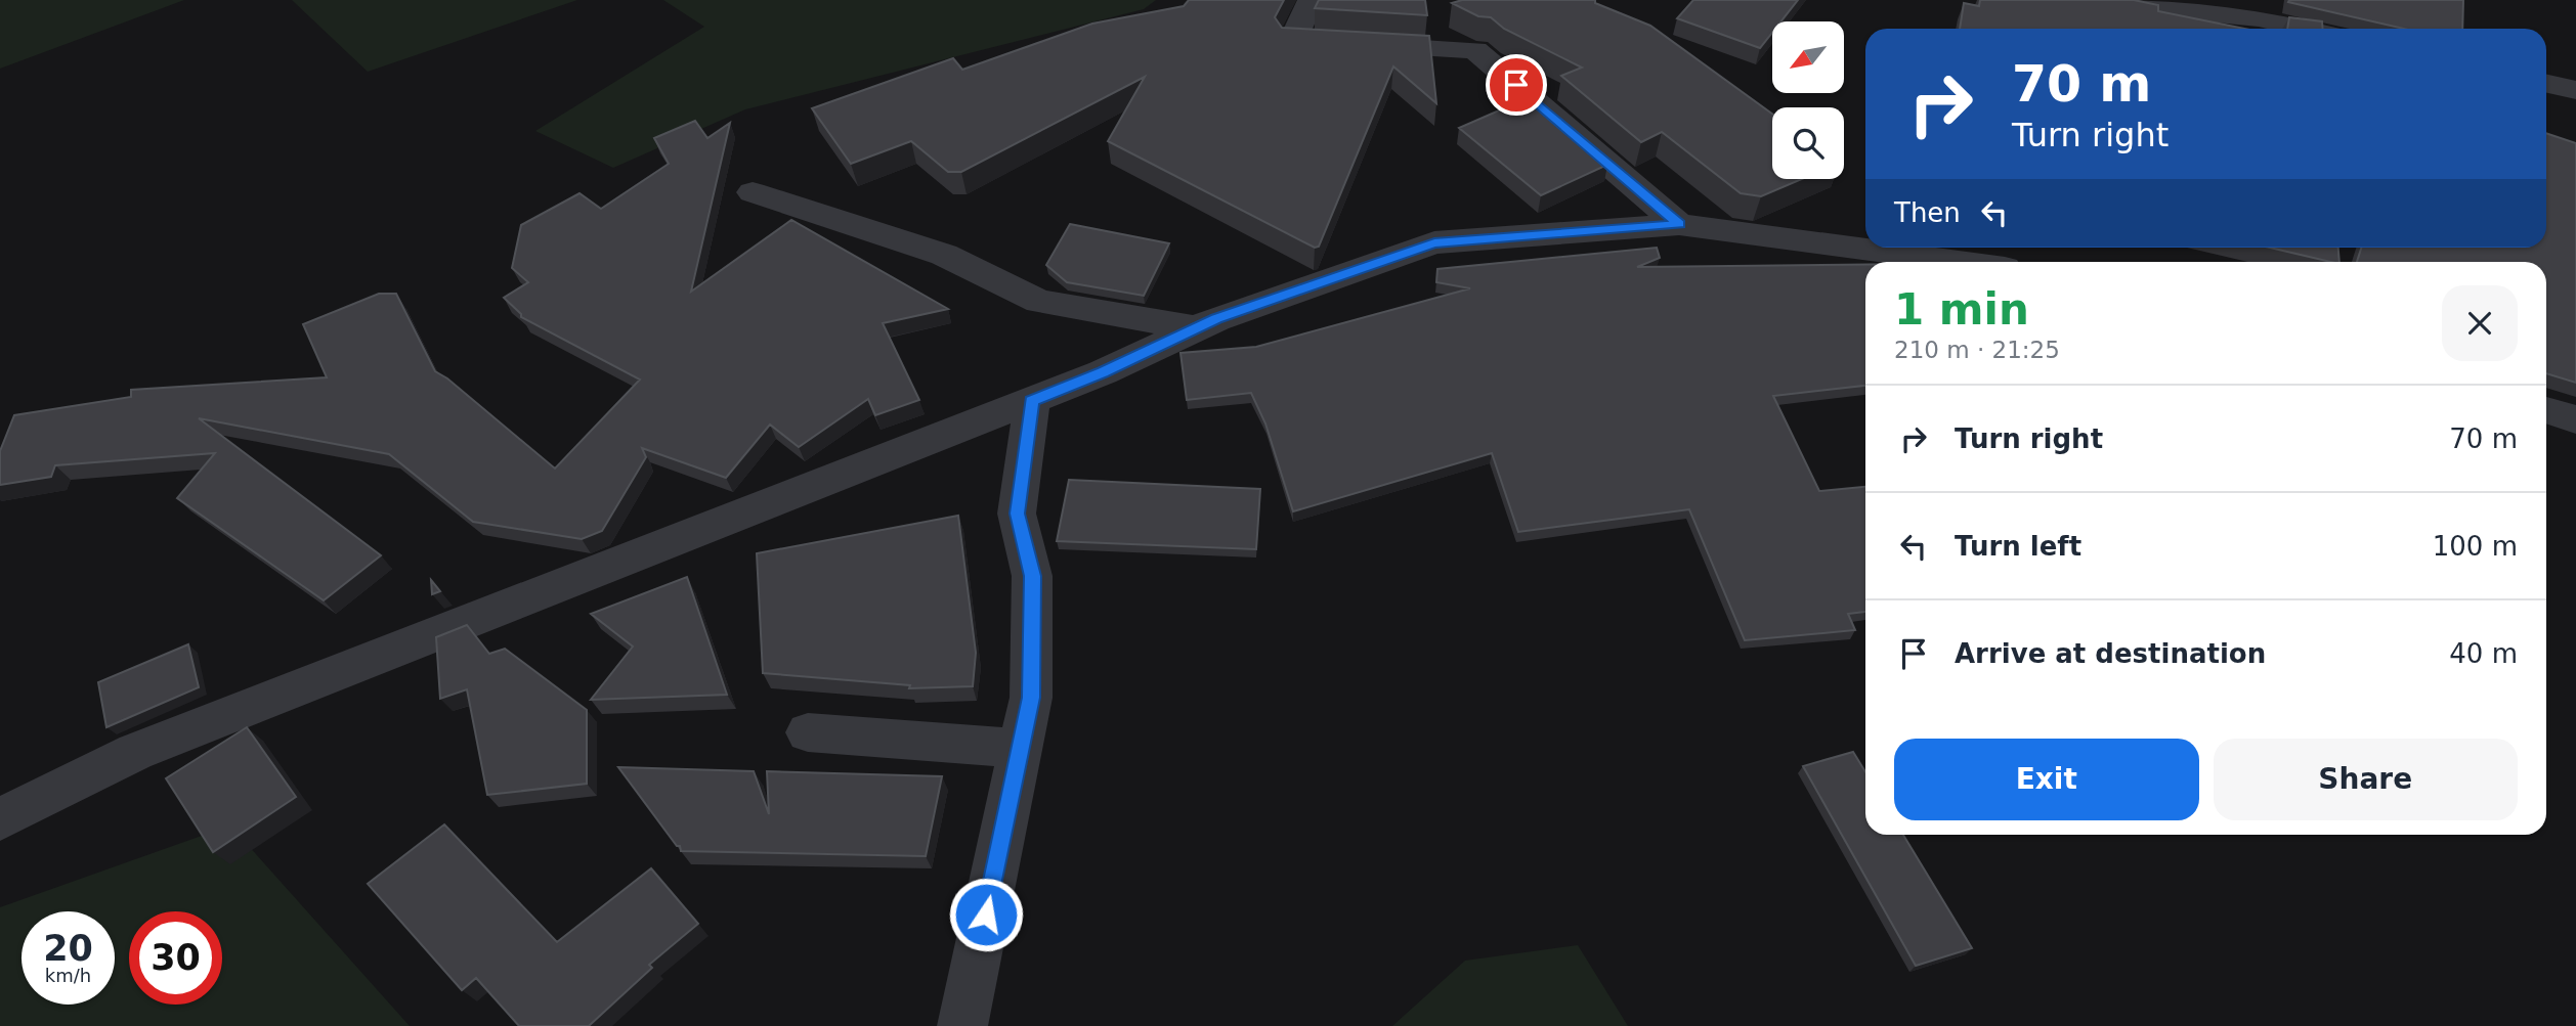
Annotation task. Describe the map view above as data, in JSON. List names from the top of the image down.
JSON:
{
  "north": "bottom left",
  "page": {
    "turn": ["70 m", "Turn right"],
    "then": "Then",
    "heading": ["1 min", "210 m · 21:25"],
    "list": [
      {
        "name": "Turn right",
        "value": "70 m"
      },
      {
        "name": "Turn left",
        "value": "100 m"
      },
      {
        "name": "Arrive at destination",
        "value": "40 m"
      }
    ],
    "buttons": ["Exit", "Share"],
    "speed": "20 km/h",
    "limit": "30"
  }
}
